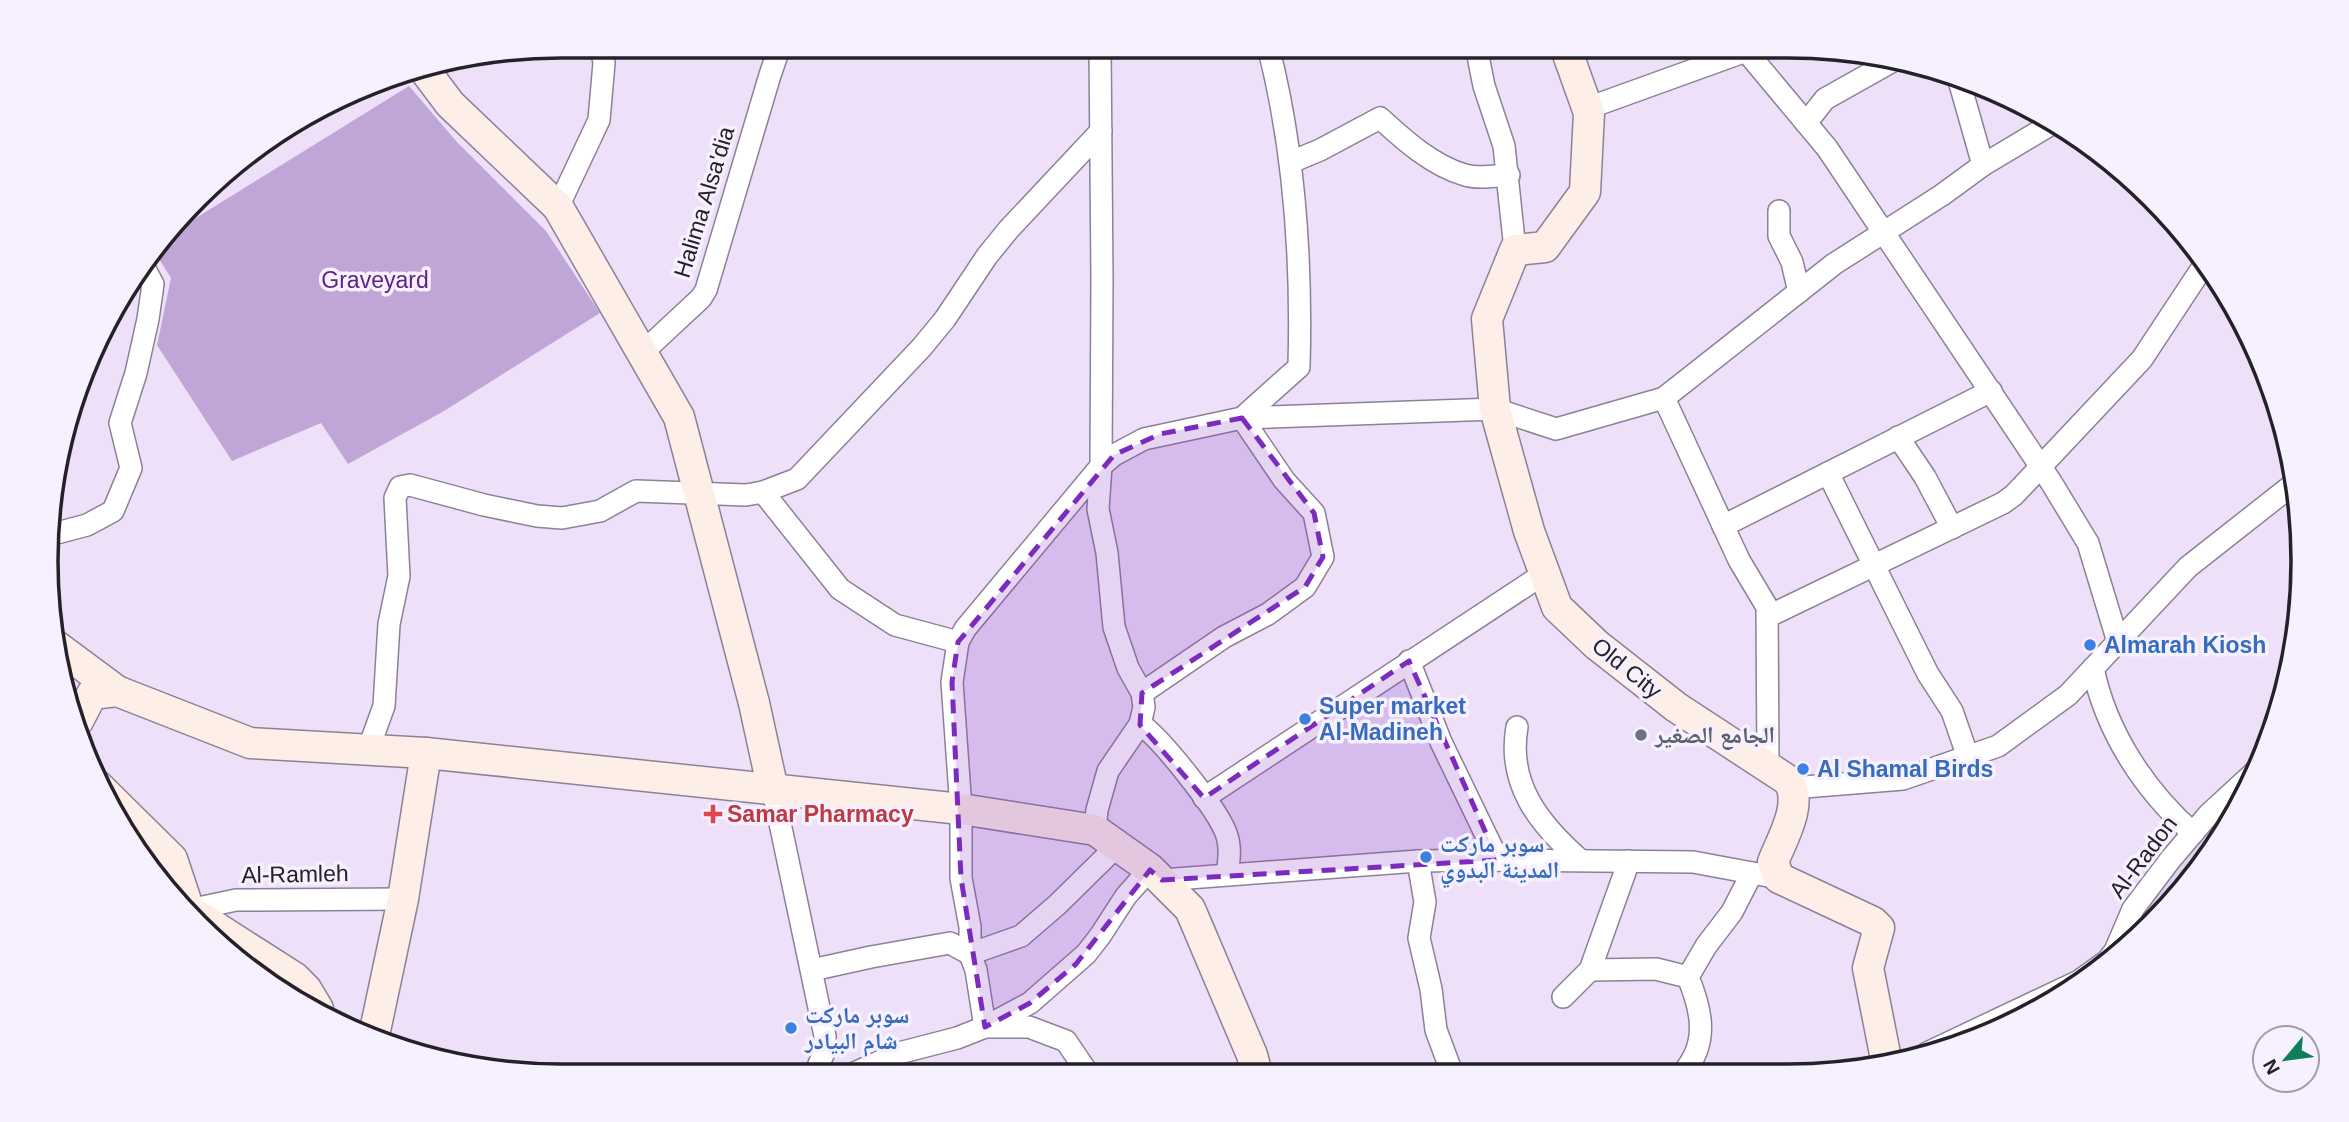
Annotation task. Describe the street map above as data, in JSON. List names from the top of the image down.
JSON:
{
  "streets": {
    "street": [
      "Halima Alsa'dia",
      "Old City",
      "Al-Radon",
      "Al-Ramleh"
    ]
  },
  "parks": ["Graveyard"],
  "places": {
    "other": [
      "Almarah Kiosh",
      "Super market Al-Madineh",
      "الجامع الصغير",
      "Al Shamal Birds",
      "سوبر ماركت المدينة البدوي",
      "سوبر ماركت شام البيادر"
    ],
    "health": ["Samar Pharmacy"]
  },
  "north": "bottom left"
}
